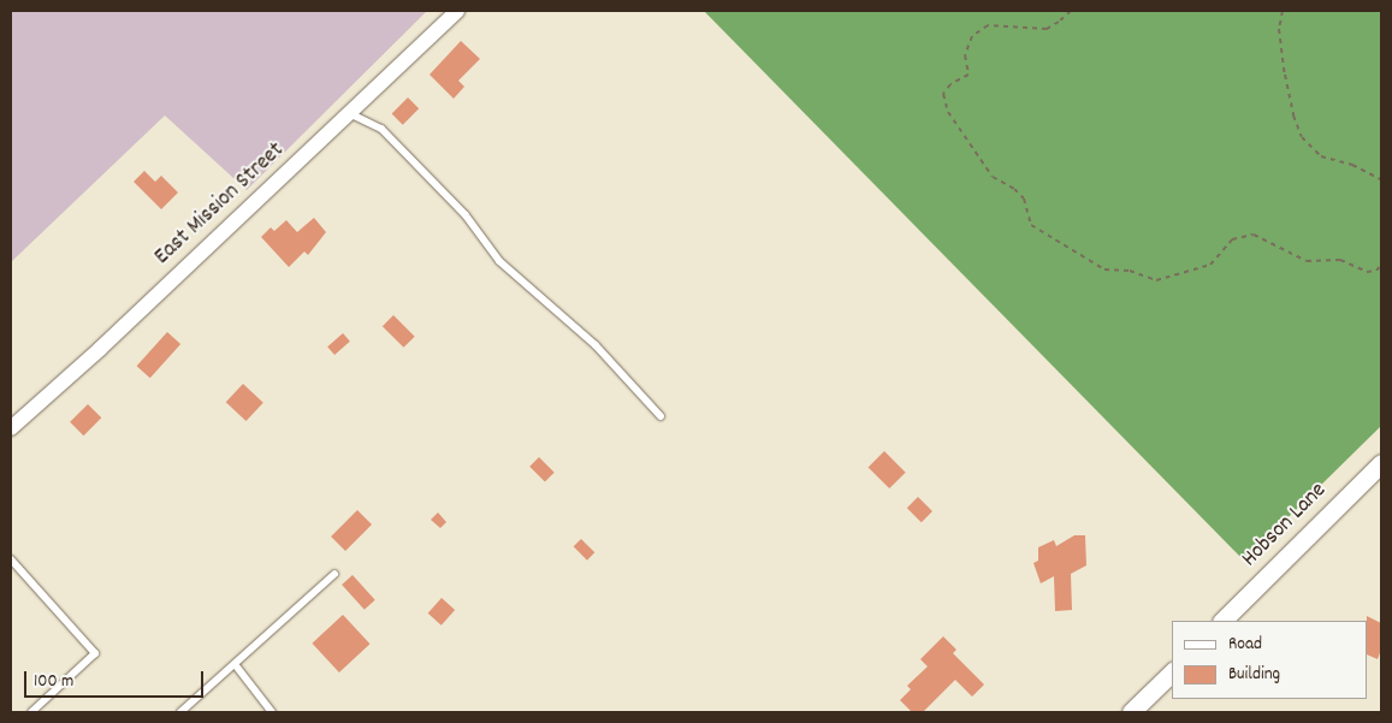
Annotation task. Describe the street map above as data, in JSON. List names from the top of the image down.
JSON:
{
  "streets": {
    "street": ["East Mission Street", "Hobson Lane"]
  },
  "legend": ["Road", "Building"],
  "scale_bar": "100 m"
}
